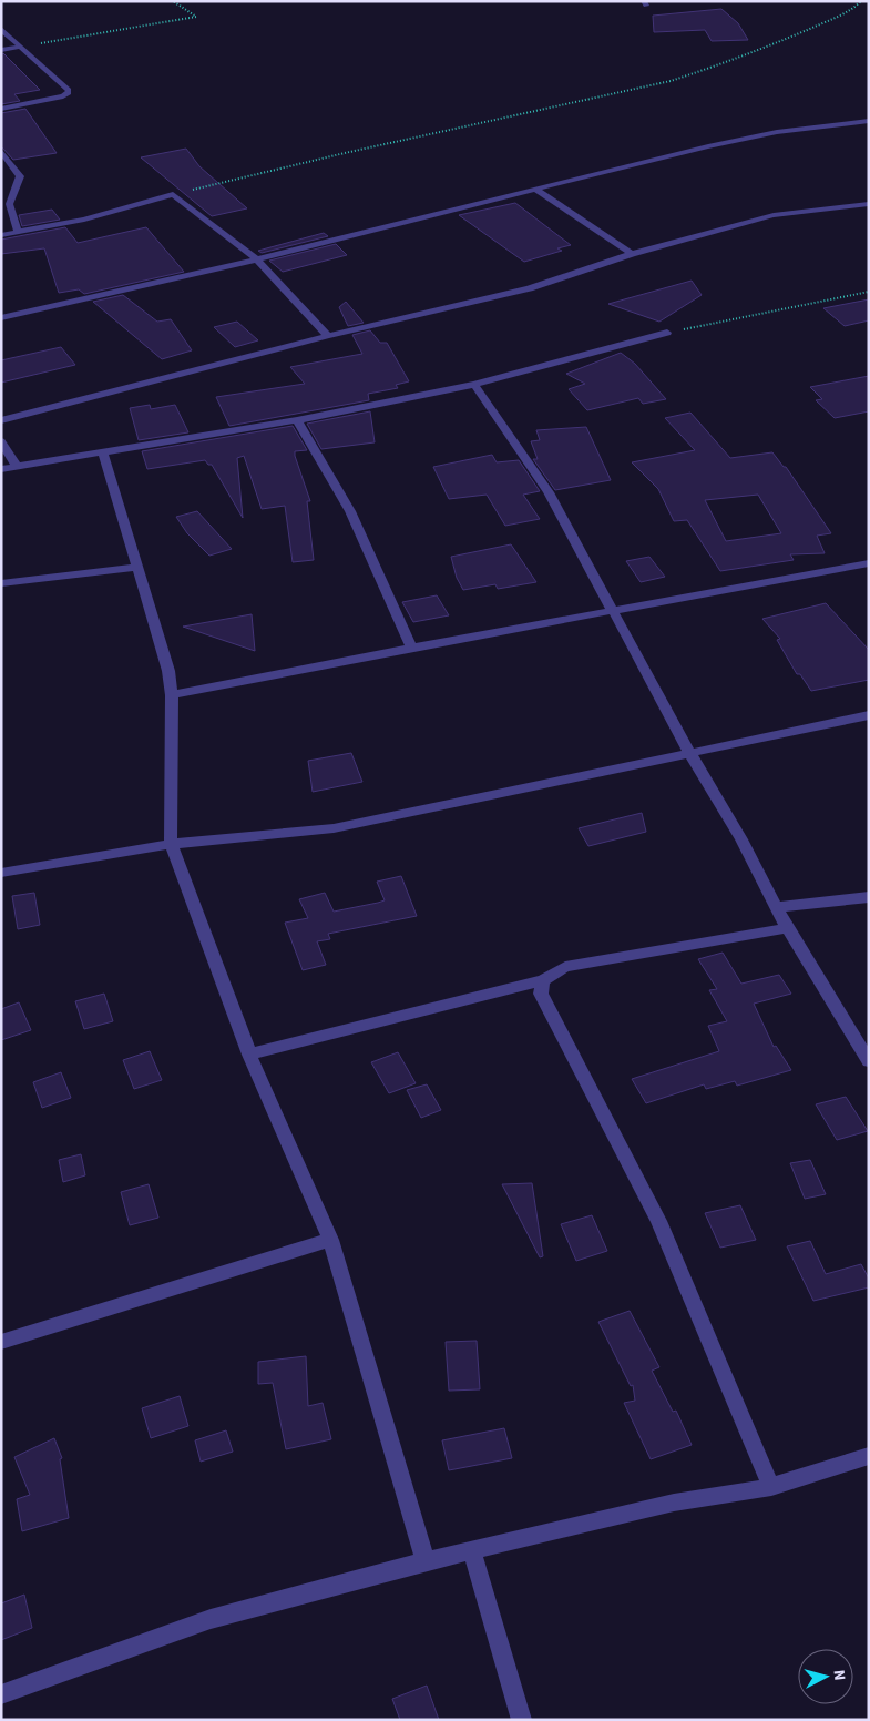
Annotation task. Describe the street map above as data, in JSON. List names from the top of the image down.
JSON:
{
  "north": "right"
}
